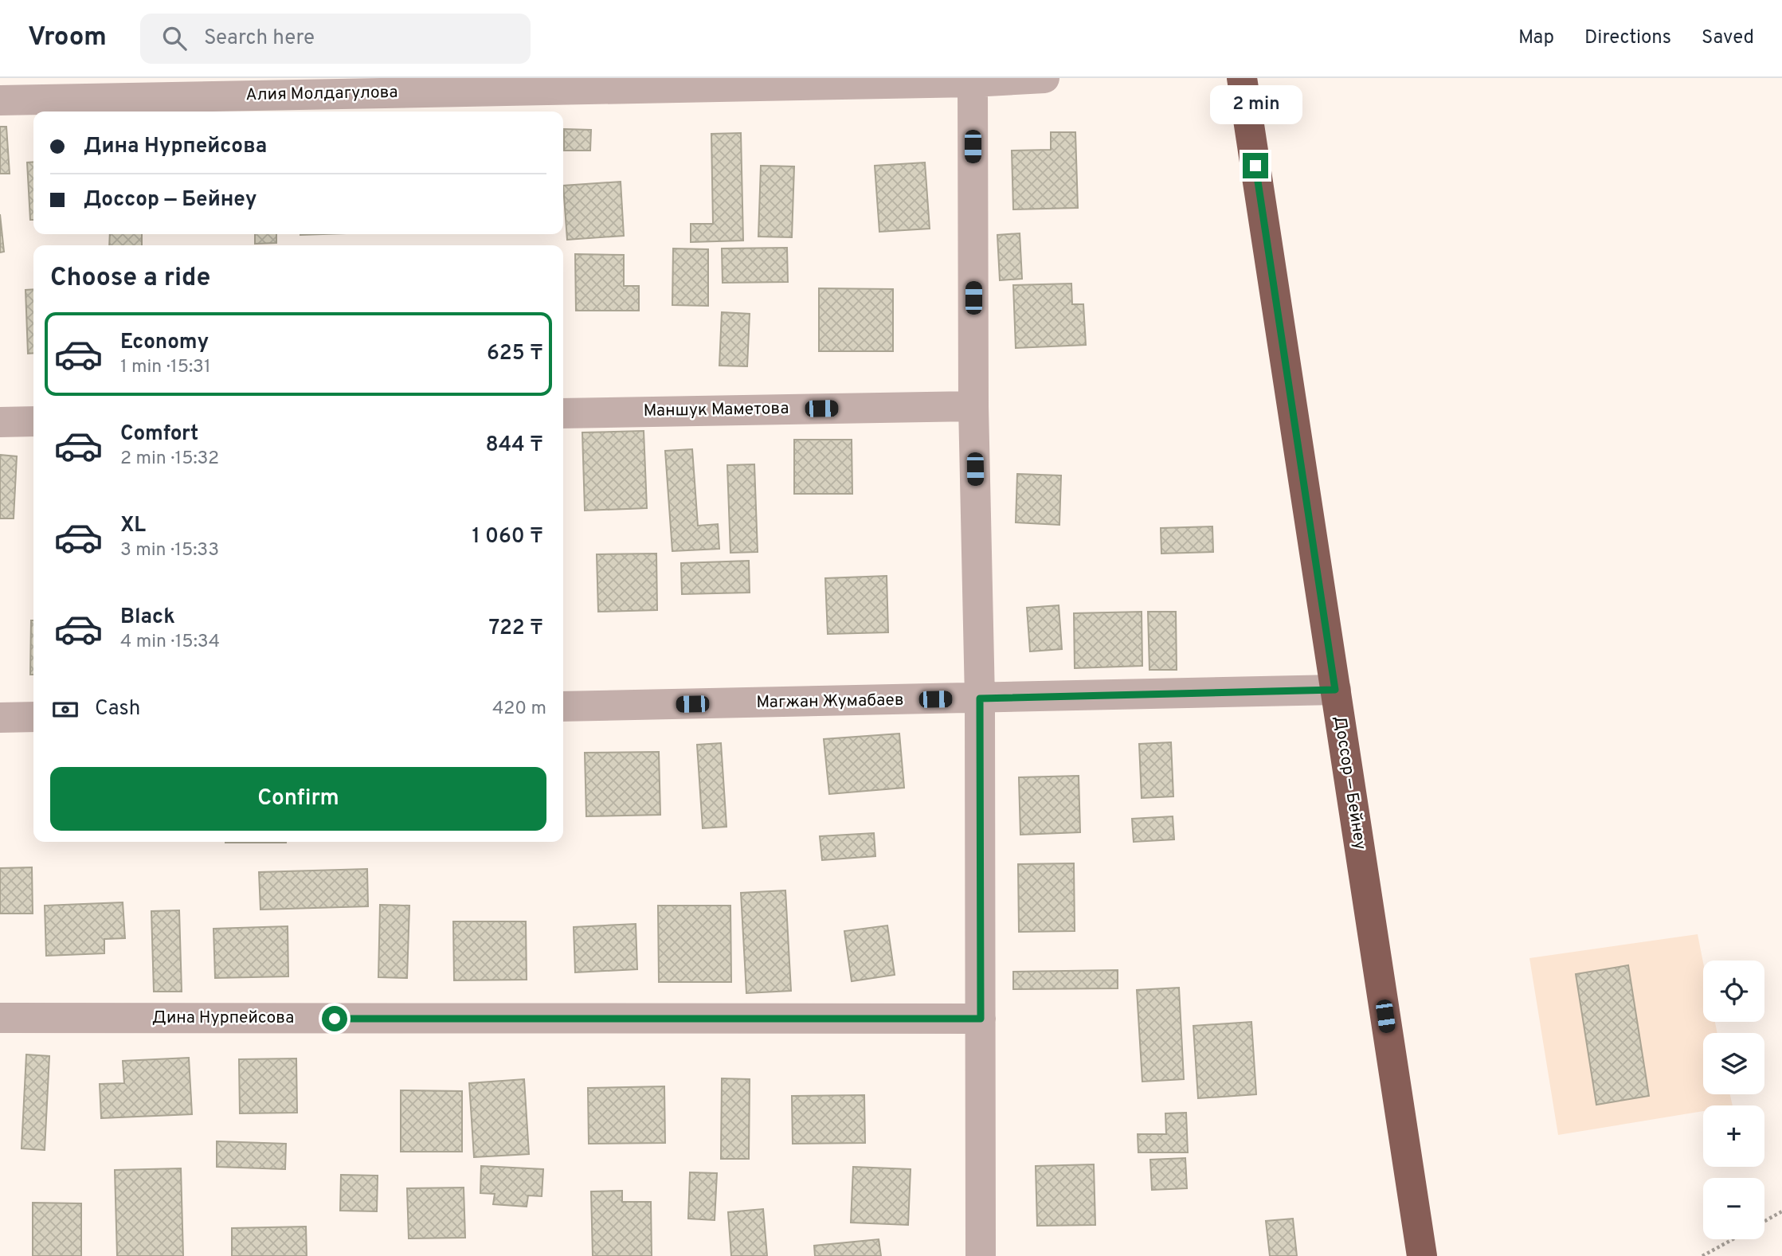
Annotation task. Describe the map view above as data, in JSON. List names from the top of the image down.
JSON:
{
  "streets": {
    "highway": ["Доссор — Бейнеу"],
    "street": [
      "Алия Молдагулова",
      "Маншук Маметова",
      "Магжан Жумабаев",
      "Дина Нурпейсова"
    ]
  },
  "crossings": [
    ["Магжан Жумабаев", "Доссор — Бейнеу"]
  ],
  "page": {
    "header": "Vroom",
    "search": "Search here",
    "nav": ["Map", "Directions", "Saved"],
    "bubble": "2 min",
    "banner": ["Дина Нурпейсова", "Доссор — Бейнеу"],
    "heading": "Choose a ride",
    "list": [
      {
        "name": "Economy",
        "note": "1 min · 15:31",
        "value": "625 ₸"
      },
      {
        "name": "Comfort",
        "note": "2 min · 15:32",
        "value": "844 ₸"
      },
      {
        "name": "XL",
        "note": "3 min · 15:33",
        "value": "1 060 ₸"
      },
      {
        "name": "Black",
        "note": "4 min · 15:34",
        "value": "722 ₸"
      }
    ],
    "pay": ["Cash", "420 m"],
    "buttons": "Confirm",
    "map_buttons": ["+", "−"]
  }
}
